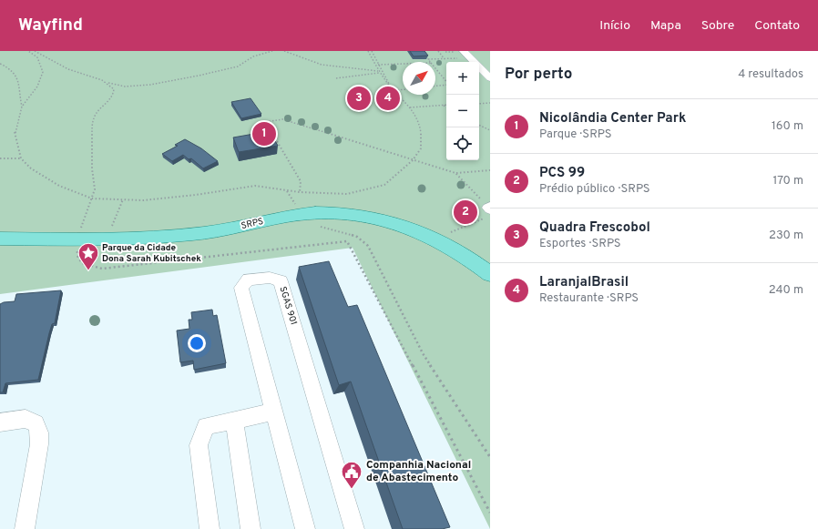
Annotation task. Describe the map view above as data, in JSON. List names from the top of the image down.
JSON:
{
  "streets": {
    "main road": ["SRPS"],
    "lane": ["SGAS 901"]
  },
  "places": {
    "place": ["Parque da Cidade Dona Sarah Kubitschek"],
    "public building": ["Companhia Nacional de Abastecimento"]
  },
  "north": "top right",
  "page": {
    "header": "Wayfind",
    "nav": [
      "Início",
      "Mapa",
      "Sobre",
      "Contato"
    ],
    "heading": ["Por perto", "4 resultados"],
    "map_buttons": ["+", "−"],
    "pins": [
      "3",
      "4",
      "1",
      "2"
    ],
    "list": [
      {
        "mark": "1",
        "name": "Nicolândia Center Park",
        "note": "Parque · SRPS",
        "value": "160 m"
      },
      {
        "mark": "2",
        "name": "PCS 99",
        "note": "Prédio público · SRPS",
        "value": "170 m"
      },
      {
        "mark": "3",
        "name": "Quadra Frescobol",
        "note": "Esportes · SRPS",
        "value": "230 m"
      },
      {
        "mark": "4",
        "name": "LaranjalBrasil",
        "note": "Restaurante · SRPS",
        "value": "240 m"
      }
    ]
  }
}
